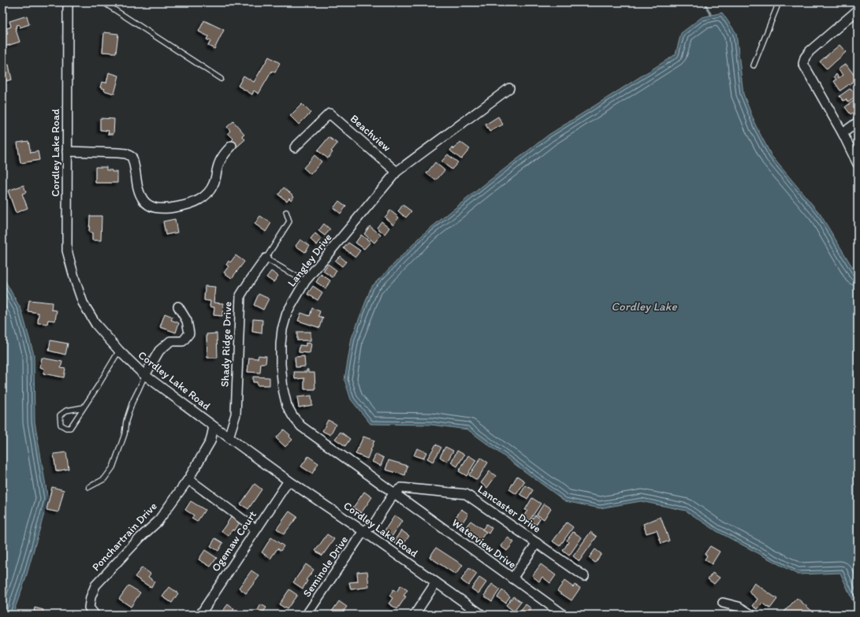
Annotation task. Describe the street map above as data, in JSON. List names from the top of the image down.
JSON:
{
  "streets": {
    "street": [
      "Beachview",
      "Cordley Lake Road",
      "Langley Drive",
      "Shady Ridge Drive",
      "Lancaster Drive",
      "Ponchartrain Drive",
      "Ogemaw Court",
      "Waterview Drive",
      "Seminole Drive"
    ]
  },
  "crossings": [
    ["Beachview", "Langley Drive"],
    ["Cordley Lake Road", "Shady Ridge Drive"],
    ["Cordley Lake Road", "Ponchartrain Drive"],
    ["Cordley Lake Road", "Ogemaw Court"],
    ["Cordley Lake Road", "Seminole Drive"],
    ["Langley Drive", "Lancaster Drive"],
    ["Langley Drive", "Waterview Drive"],
    ["Lancaster Drive", "Waterview Drive"]
  ],
  "water": ["Cordley Lake"]
}
